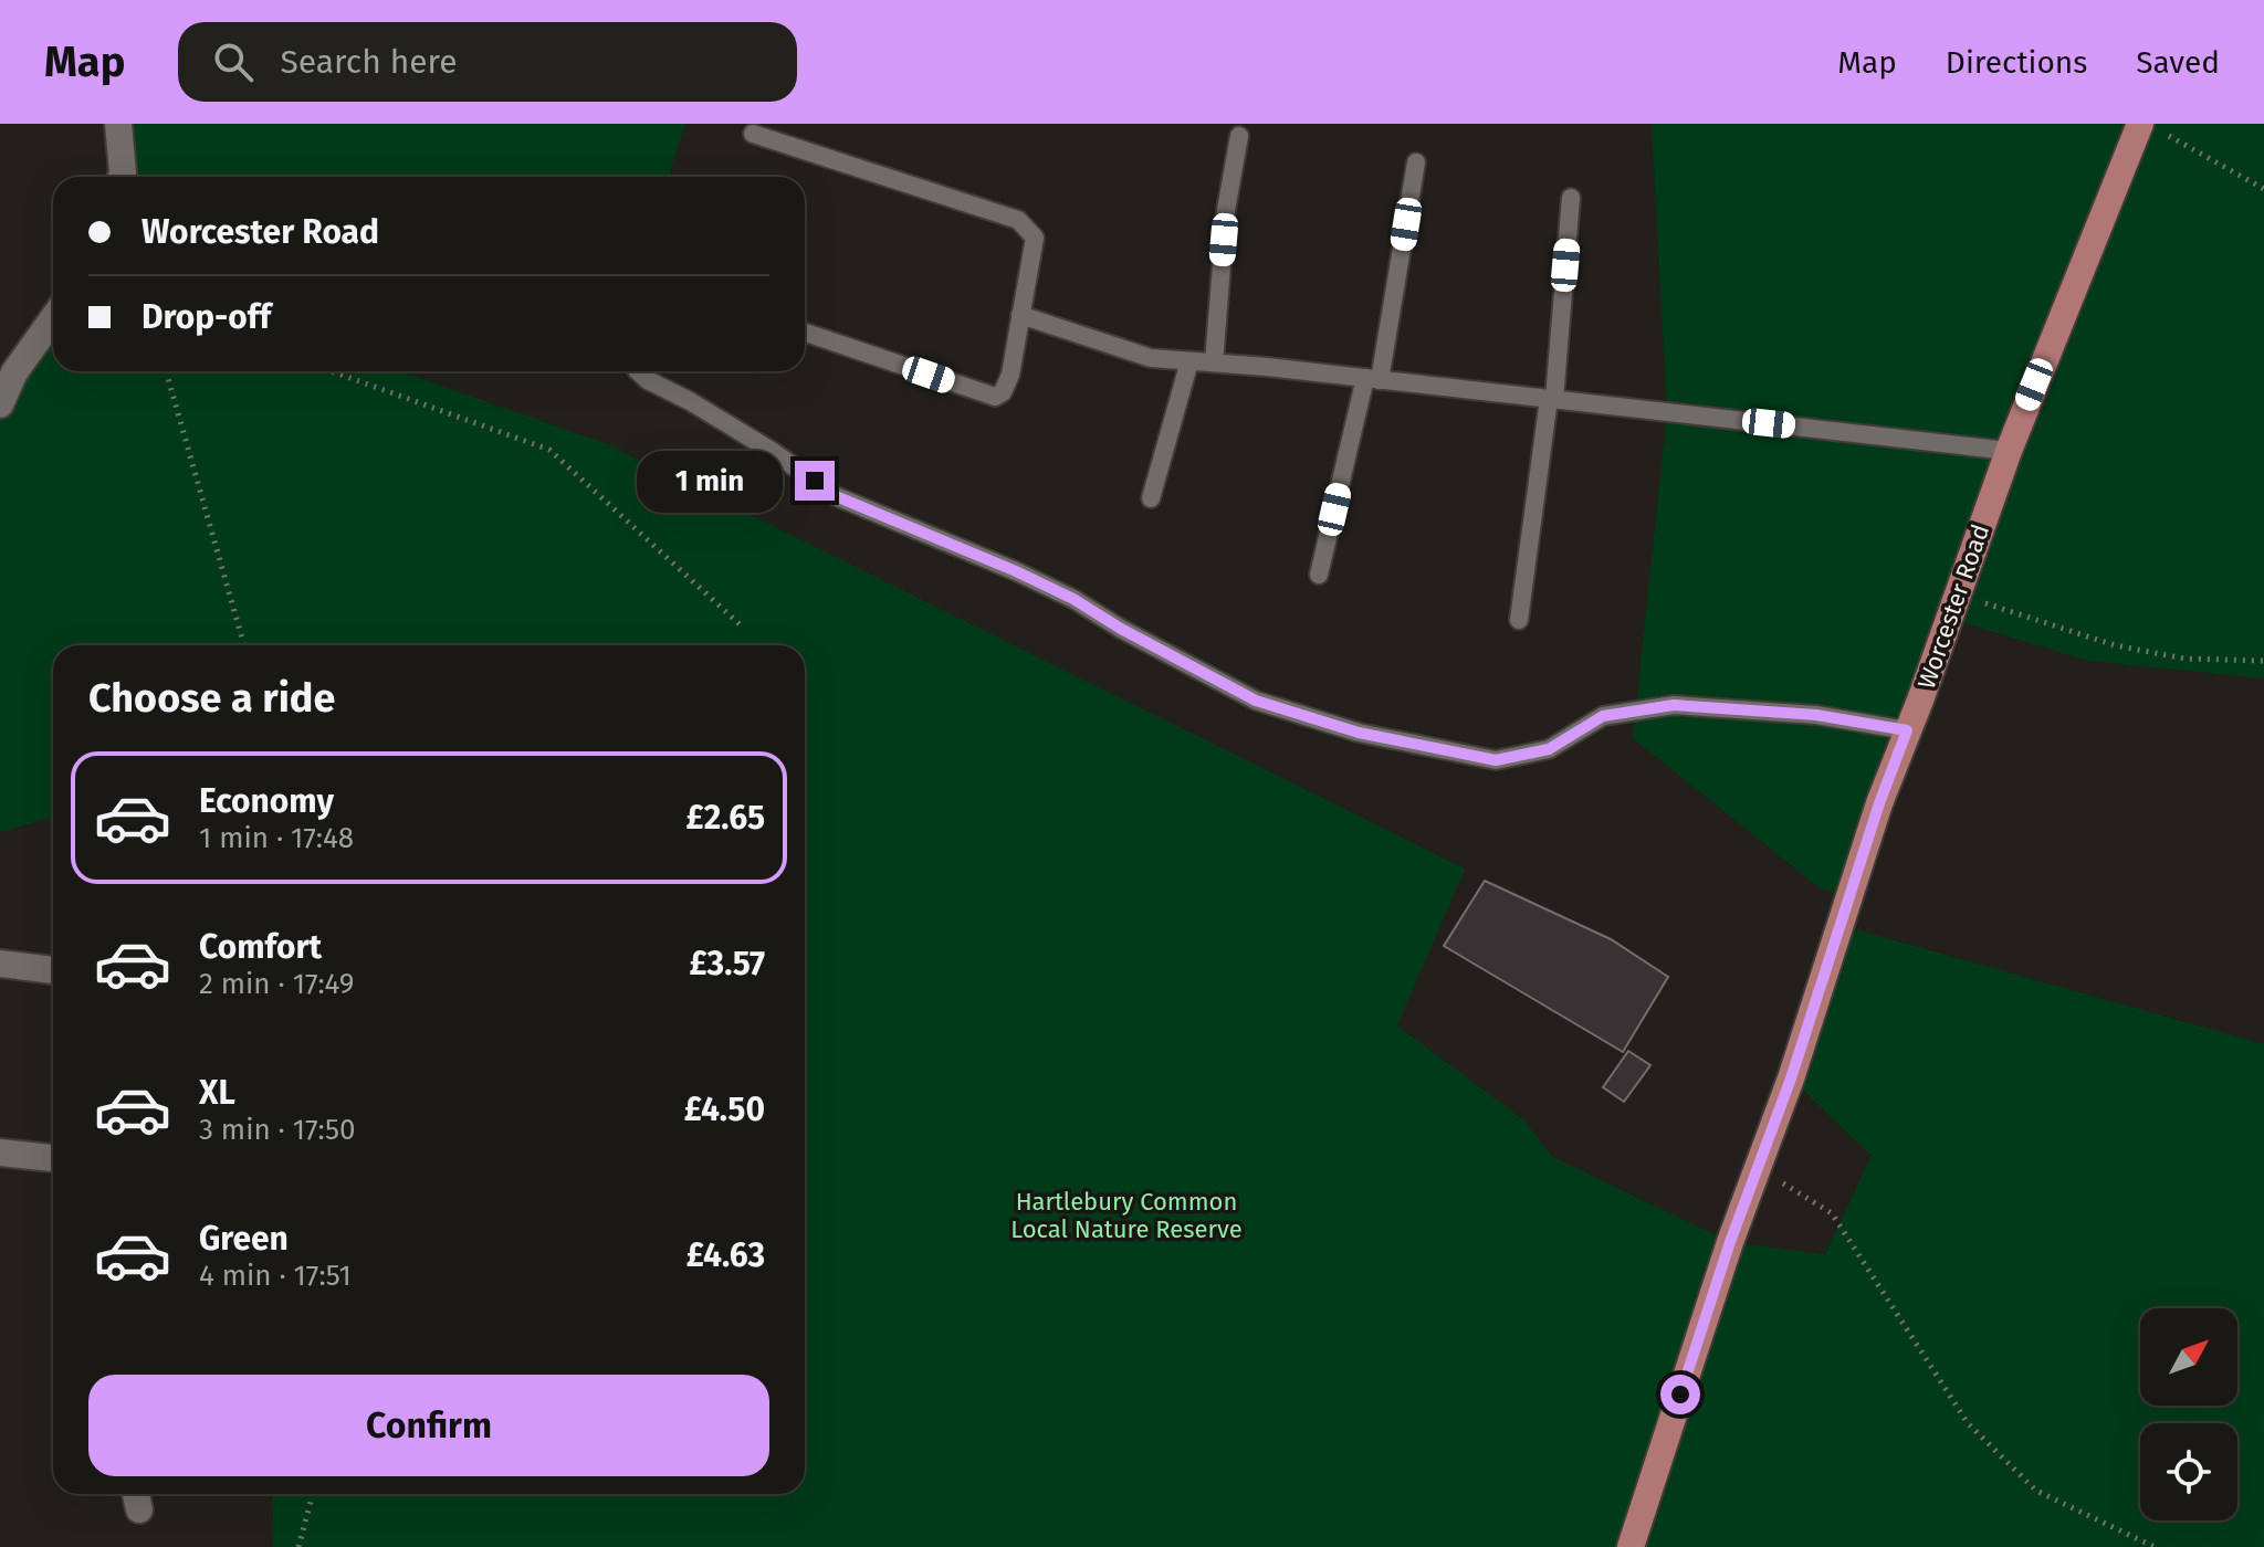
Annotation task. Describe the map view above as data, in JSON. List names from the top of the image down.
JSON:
{
  "streets": {
    "main road": ["Worcester Road"]
  },
  "parks": ["Hartlebury Common Local Nature Reserve"],
  "north": "top right",
  "page": {
    "header": "Map",
    "search": "Search here",
    "nav": ["Map", "Directions", "Saved"],
    "banner": ["Worcester Road", "Drop-off"],
    "bubble": "1 min",
    "heading": "Choose a ride",
    "list": [
      {
        "name": "Economy",
        "note": "1 min · 17:48",
        "value": "£2.65"
      },
      {
        "name": "Comfort",
        "note": "2 min · 17:49",
        "value": "£3.57"
      },
      {
        "name": "XL",
        "note": "3 min · 17:50",
        "value": "£4.50"
      },
      {
        "name": "Green",
        "note": "4 min · 17:51",
        "value": "£4.63"
      }
    ],
    "buttons": "Confirm"
  }
}
